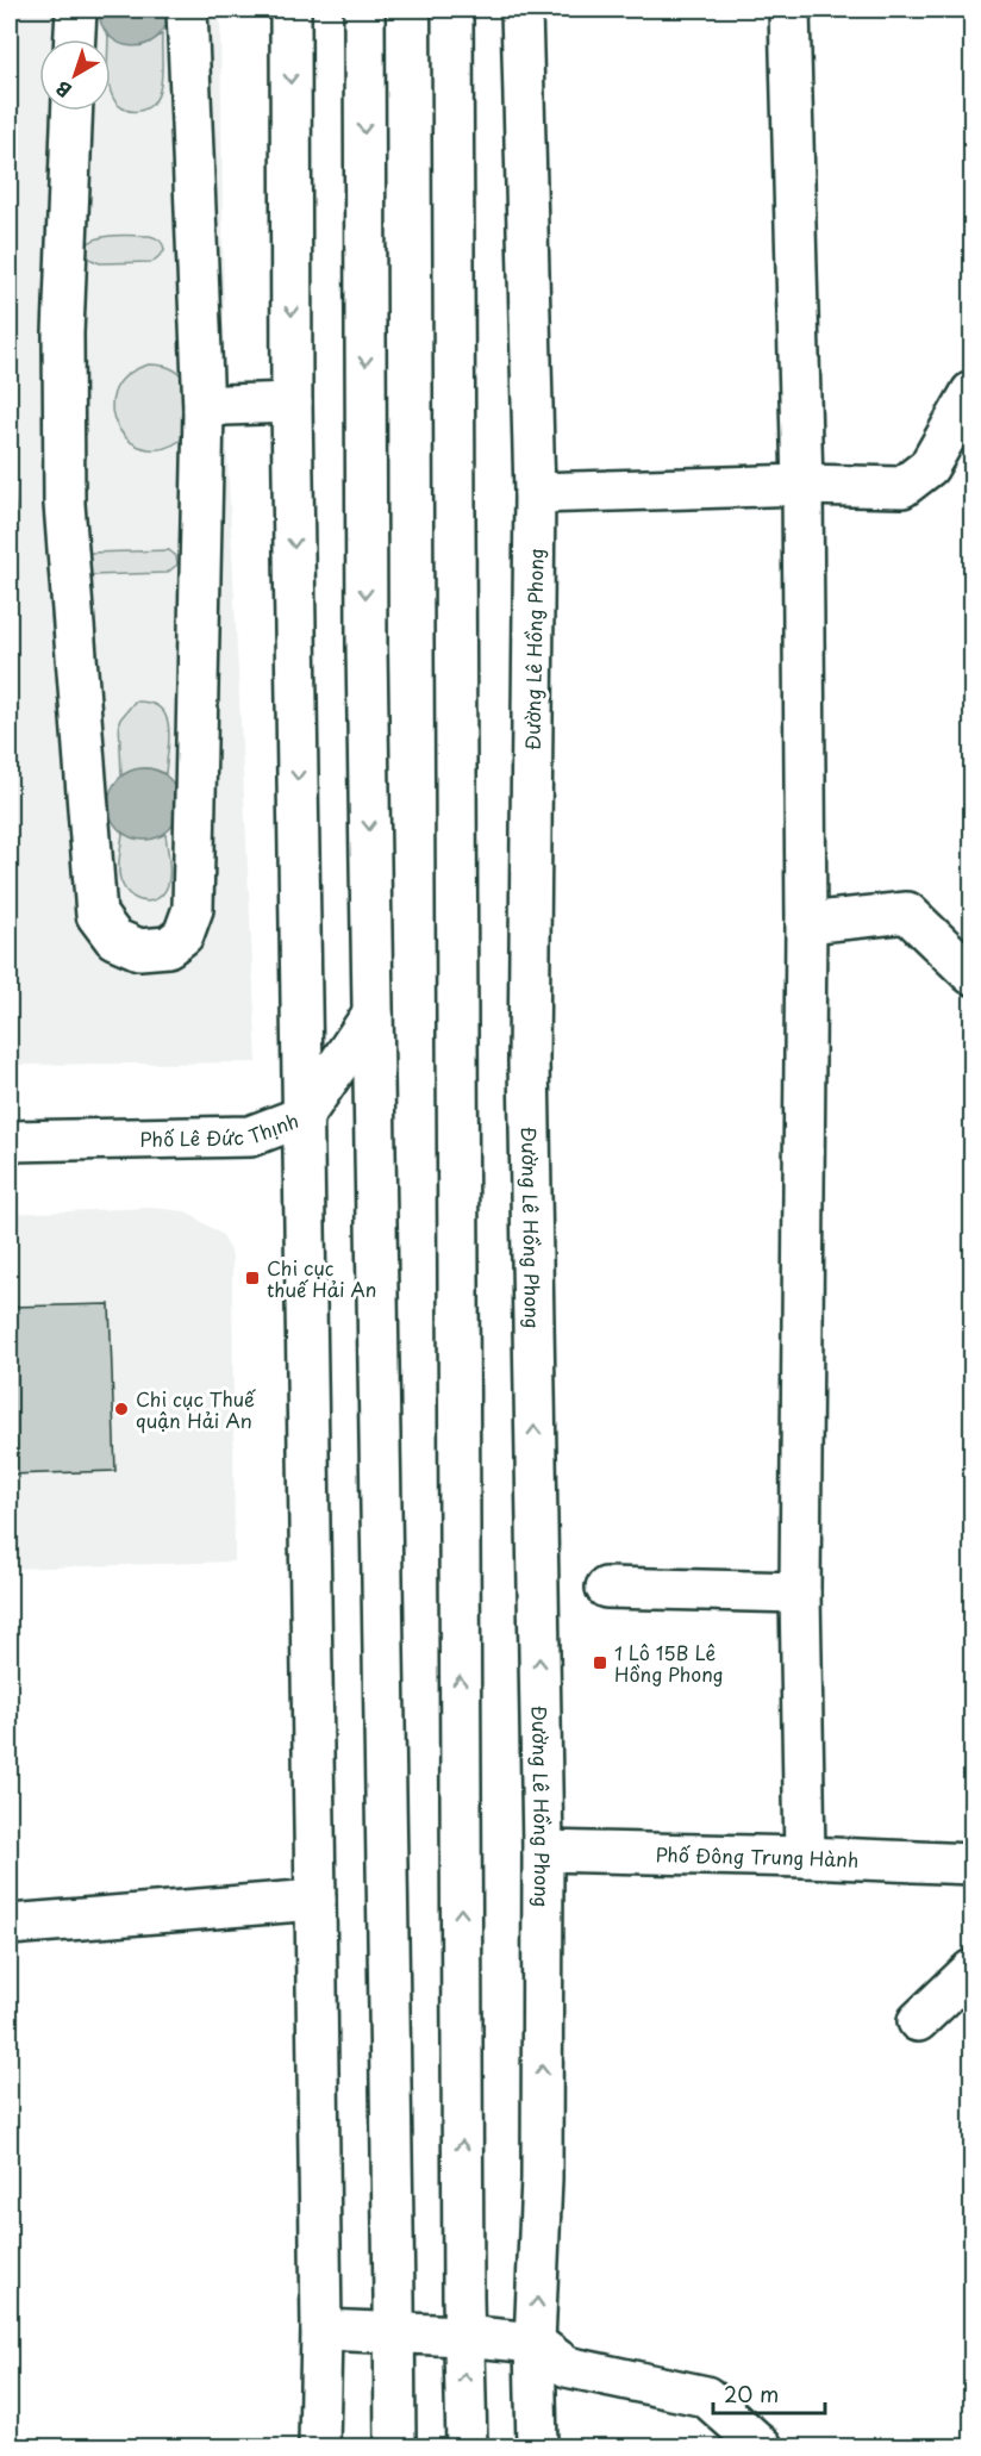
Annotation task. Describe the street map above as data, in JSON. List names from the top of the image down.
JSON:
{
  "streets": {
    "main road": ["Đường Lê Hồng Phong", "Phố Lê Đức Thịnh", "Phố Đông Trung Hành"]
  },
  "crossings": [
    ["Đường Lê Hồng Phong", "Phố Đông Trung Hành"]
  ],
  "places": {
    "transit": ["Chi cục thuế Hải An", "1 Lô 15B Lê Hồng Phong"],
    "other": ["Chi cục Thuế quận Hải An"]
  },
  "scale_bar": "20 m",
  "north": "bottom left"
}
